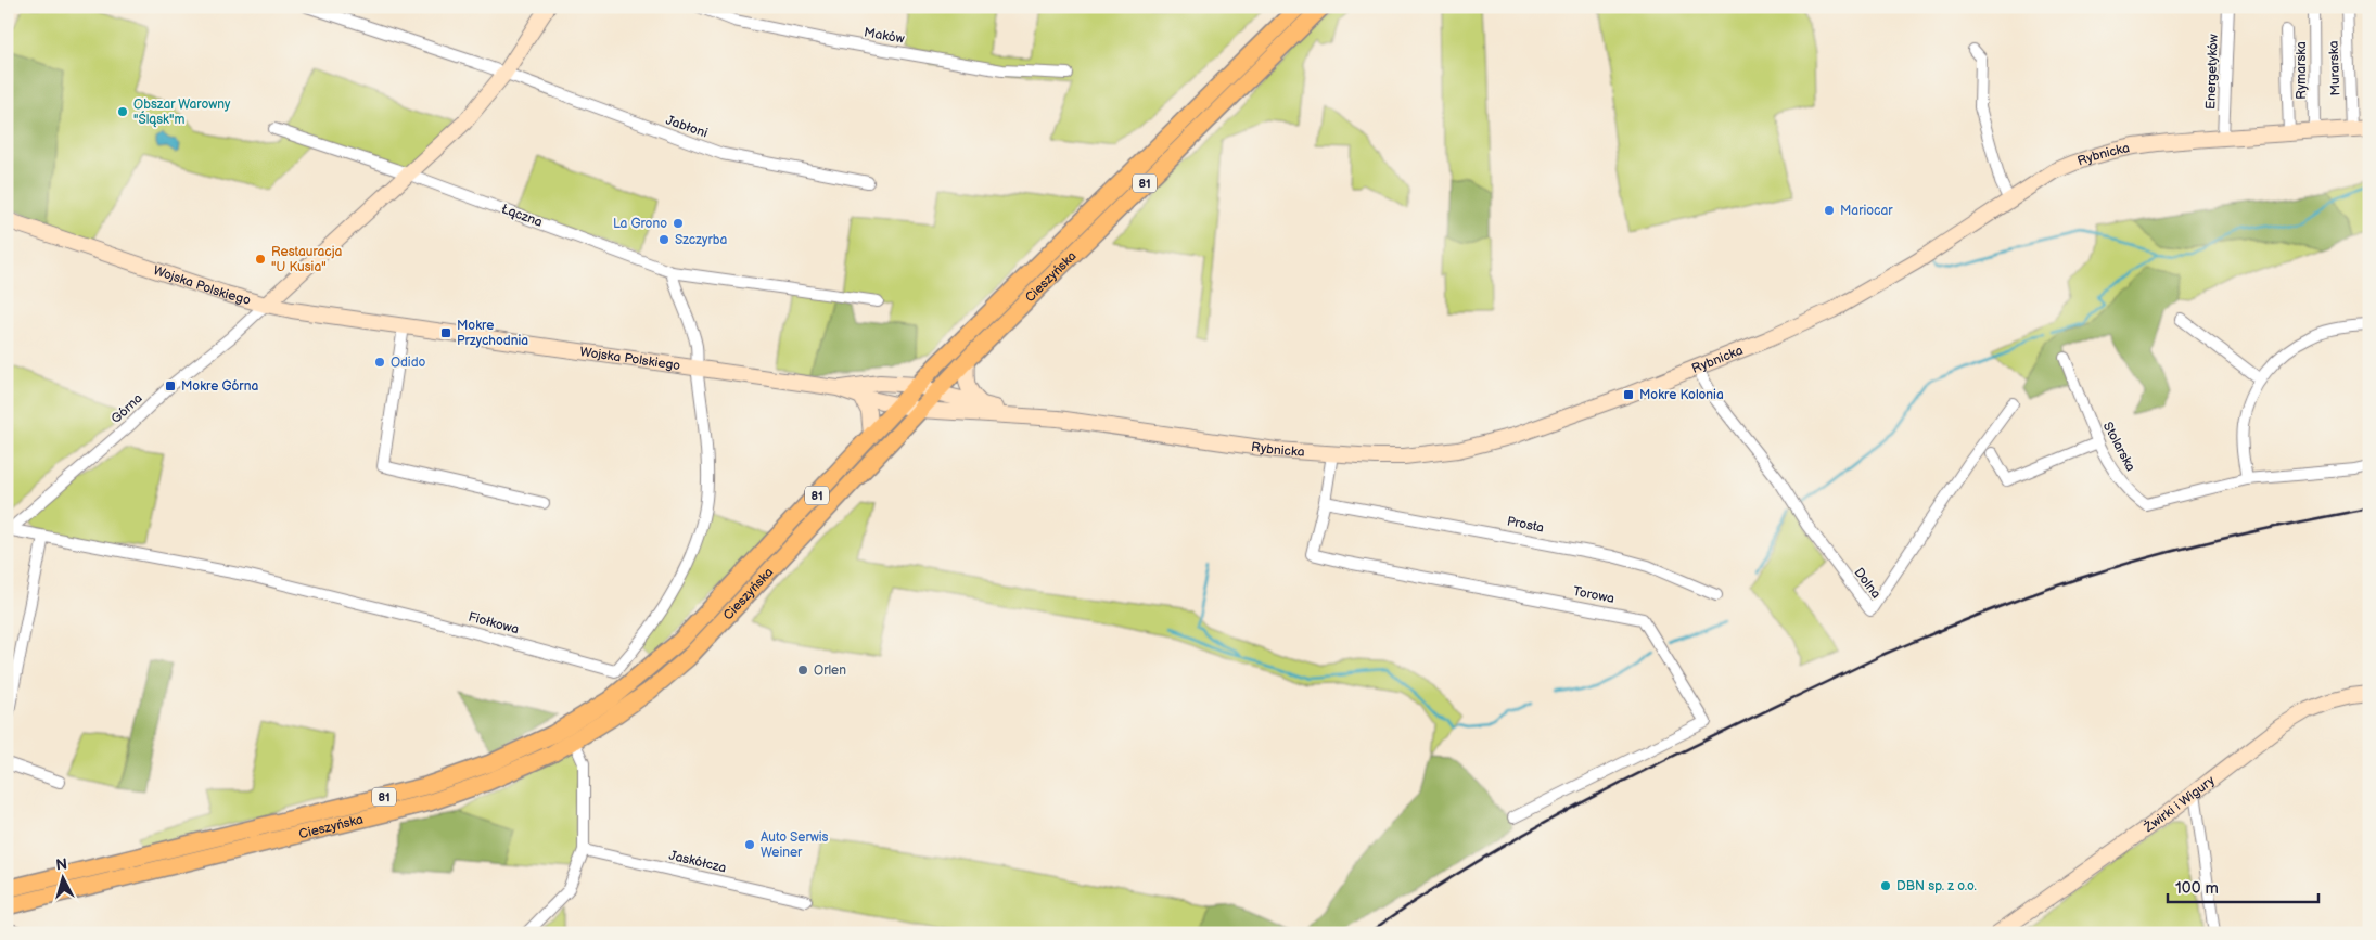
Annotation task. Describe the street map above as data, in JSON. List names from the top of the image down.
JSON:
{
  "streets": {
    "main road": ["81", "Cieszyńska"],
    "street": [
      "Maków",
      "Murarska",
      "Rymarska",
      "Energetyków",
      "Jabłoni",
      "Rybnicka",
      "Łączna",
      "Wojska Polskiego",
      "Górna",
      "Stolarska",
      "Prosta",
      "Dolna",
      "Torowa",
      "Fiołkowa",
      "Żwirki i Wigury",
      "Jaskółcza"
    ]
  },
  "crossings": [
    ["Murarska", "Rybnicka"],
    ["Rymarska", "Rybnicka"],
    ["Energetyków", "Rybnicka"],
    ["Rybnicka", "Cieszyńska"],
    ["Rybnicka", "Wojska Polskiego"],
    ["Rybnicka", "Dolna"],
    ["Rybnicka", "Torowa"],
    ["Łączna", "Wojska Polskiego"],
    ["Cieszyńska", "Wojska Polskiego"],
    ["Wojska Polskiego", "Górna"],
    ["Wojska Polskiego", "Fiołkowa"],
    ["Górna", "Fiołkowa"],
    ["Prosta", "Torowa"]
  ],
  "places": {
    "other": [
      "Obszar Warowny \"Śląsk\"m",
      "Mariocar",
      "La Grono",
      "Szczyrba",
      "Restauracja \"U Kusia\"",
      "Odido",
      "Orlen",
      "Auto Serwis Weiner",
      "DBN sp. z o.o."
    ],
    "transit": ["Mokre Przychodnia", "Mokre Górna", "Mokre Kolonia"]
  },
  "scale_bar": "100 m",
  "north": "top"
}
